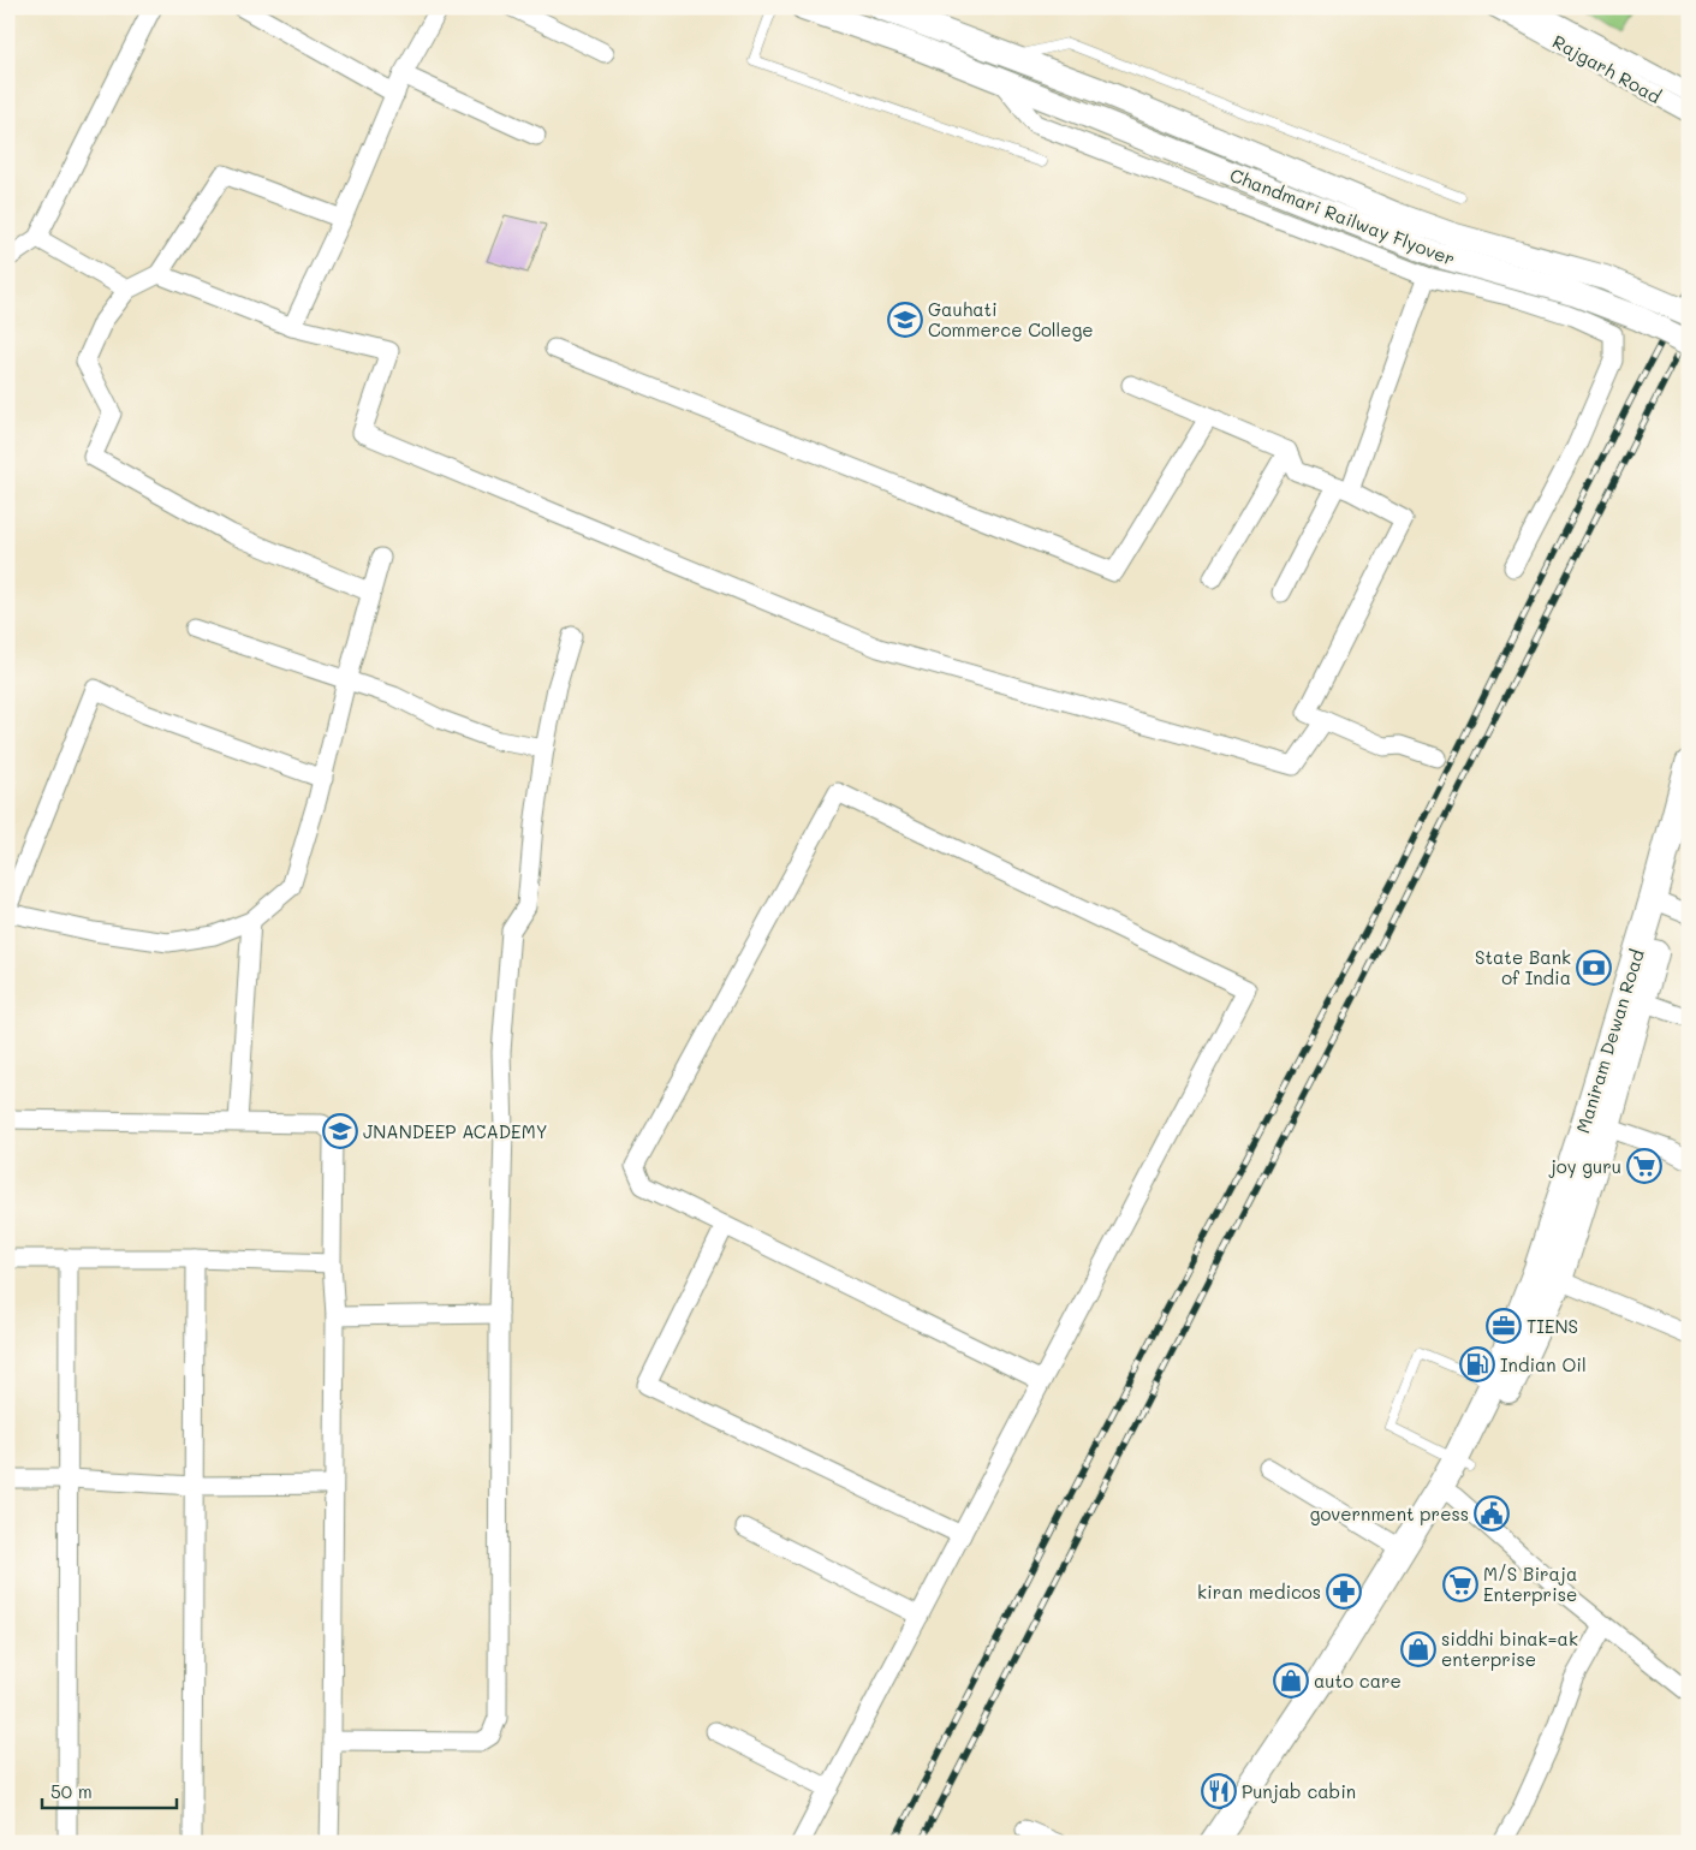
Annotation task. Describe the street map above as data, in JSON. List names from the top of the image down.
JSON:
{
  "streets": {
    "main road": ["Chandmari Railway Flyover", "Maniram Dewan Road"],
    "street": ["Rajgarh Road"]
  },
  "places": {
    "school or university": ["Gauhati Commerce College", "JNANDEEP ACADEMY"],
    "bank": ["State Bank of India"],
    "supermarket": ["joy guru", "M/S Biraja Enterprise"],
    "office": ["TIENS"],
    "fuel station": ["Indian Oil"],
    "public building": ["government press"],
    "pharmacy": ["kiran medicos"],
    "shop": ["siddhi binak=ak enterprise", "auto care"],
    "restaurant": ["Punjab cabin"]
  },
  "scale_bar": "50 m"
}
